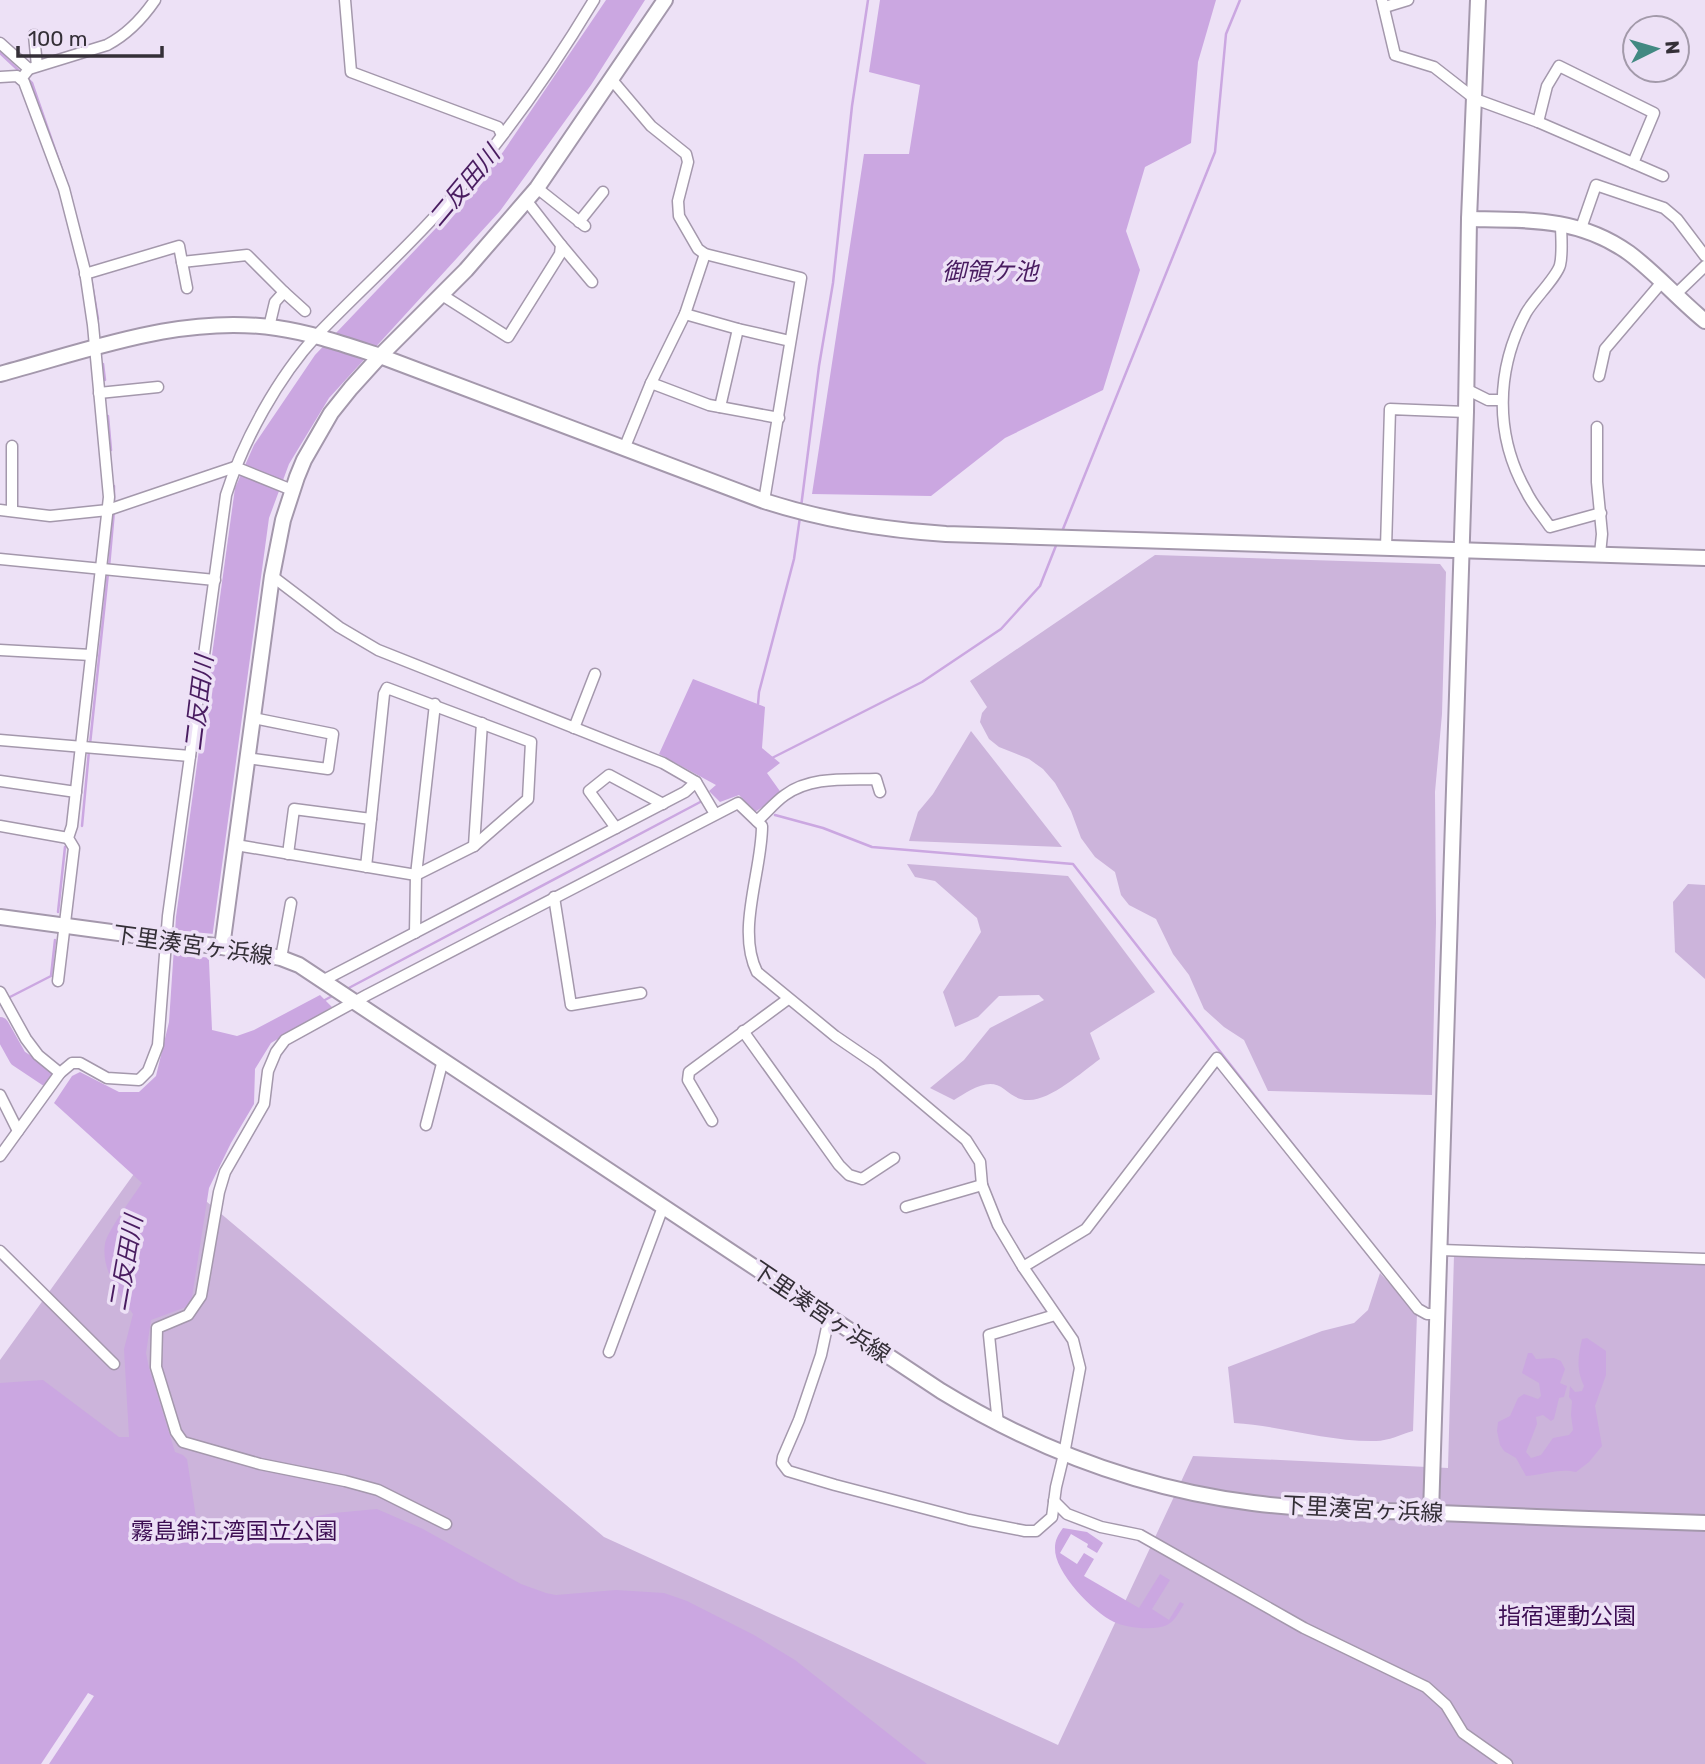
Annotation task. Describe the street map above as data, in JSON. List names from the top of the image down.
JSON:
{
  "streets": {
    "street": ["下里湊宮ヶ浜線"]
  },
  "water": ["二反田川", "御領ケ池"],
  "parks": ["霧島錦江湾国立公園", "指宿運動公園"],
  "scale_bar": "100 m",
  "north": "right"
}
